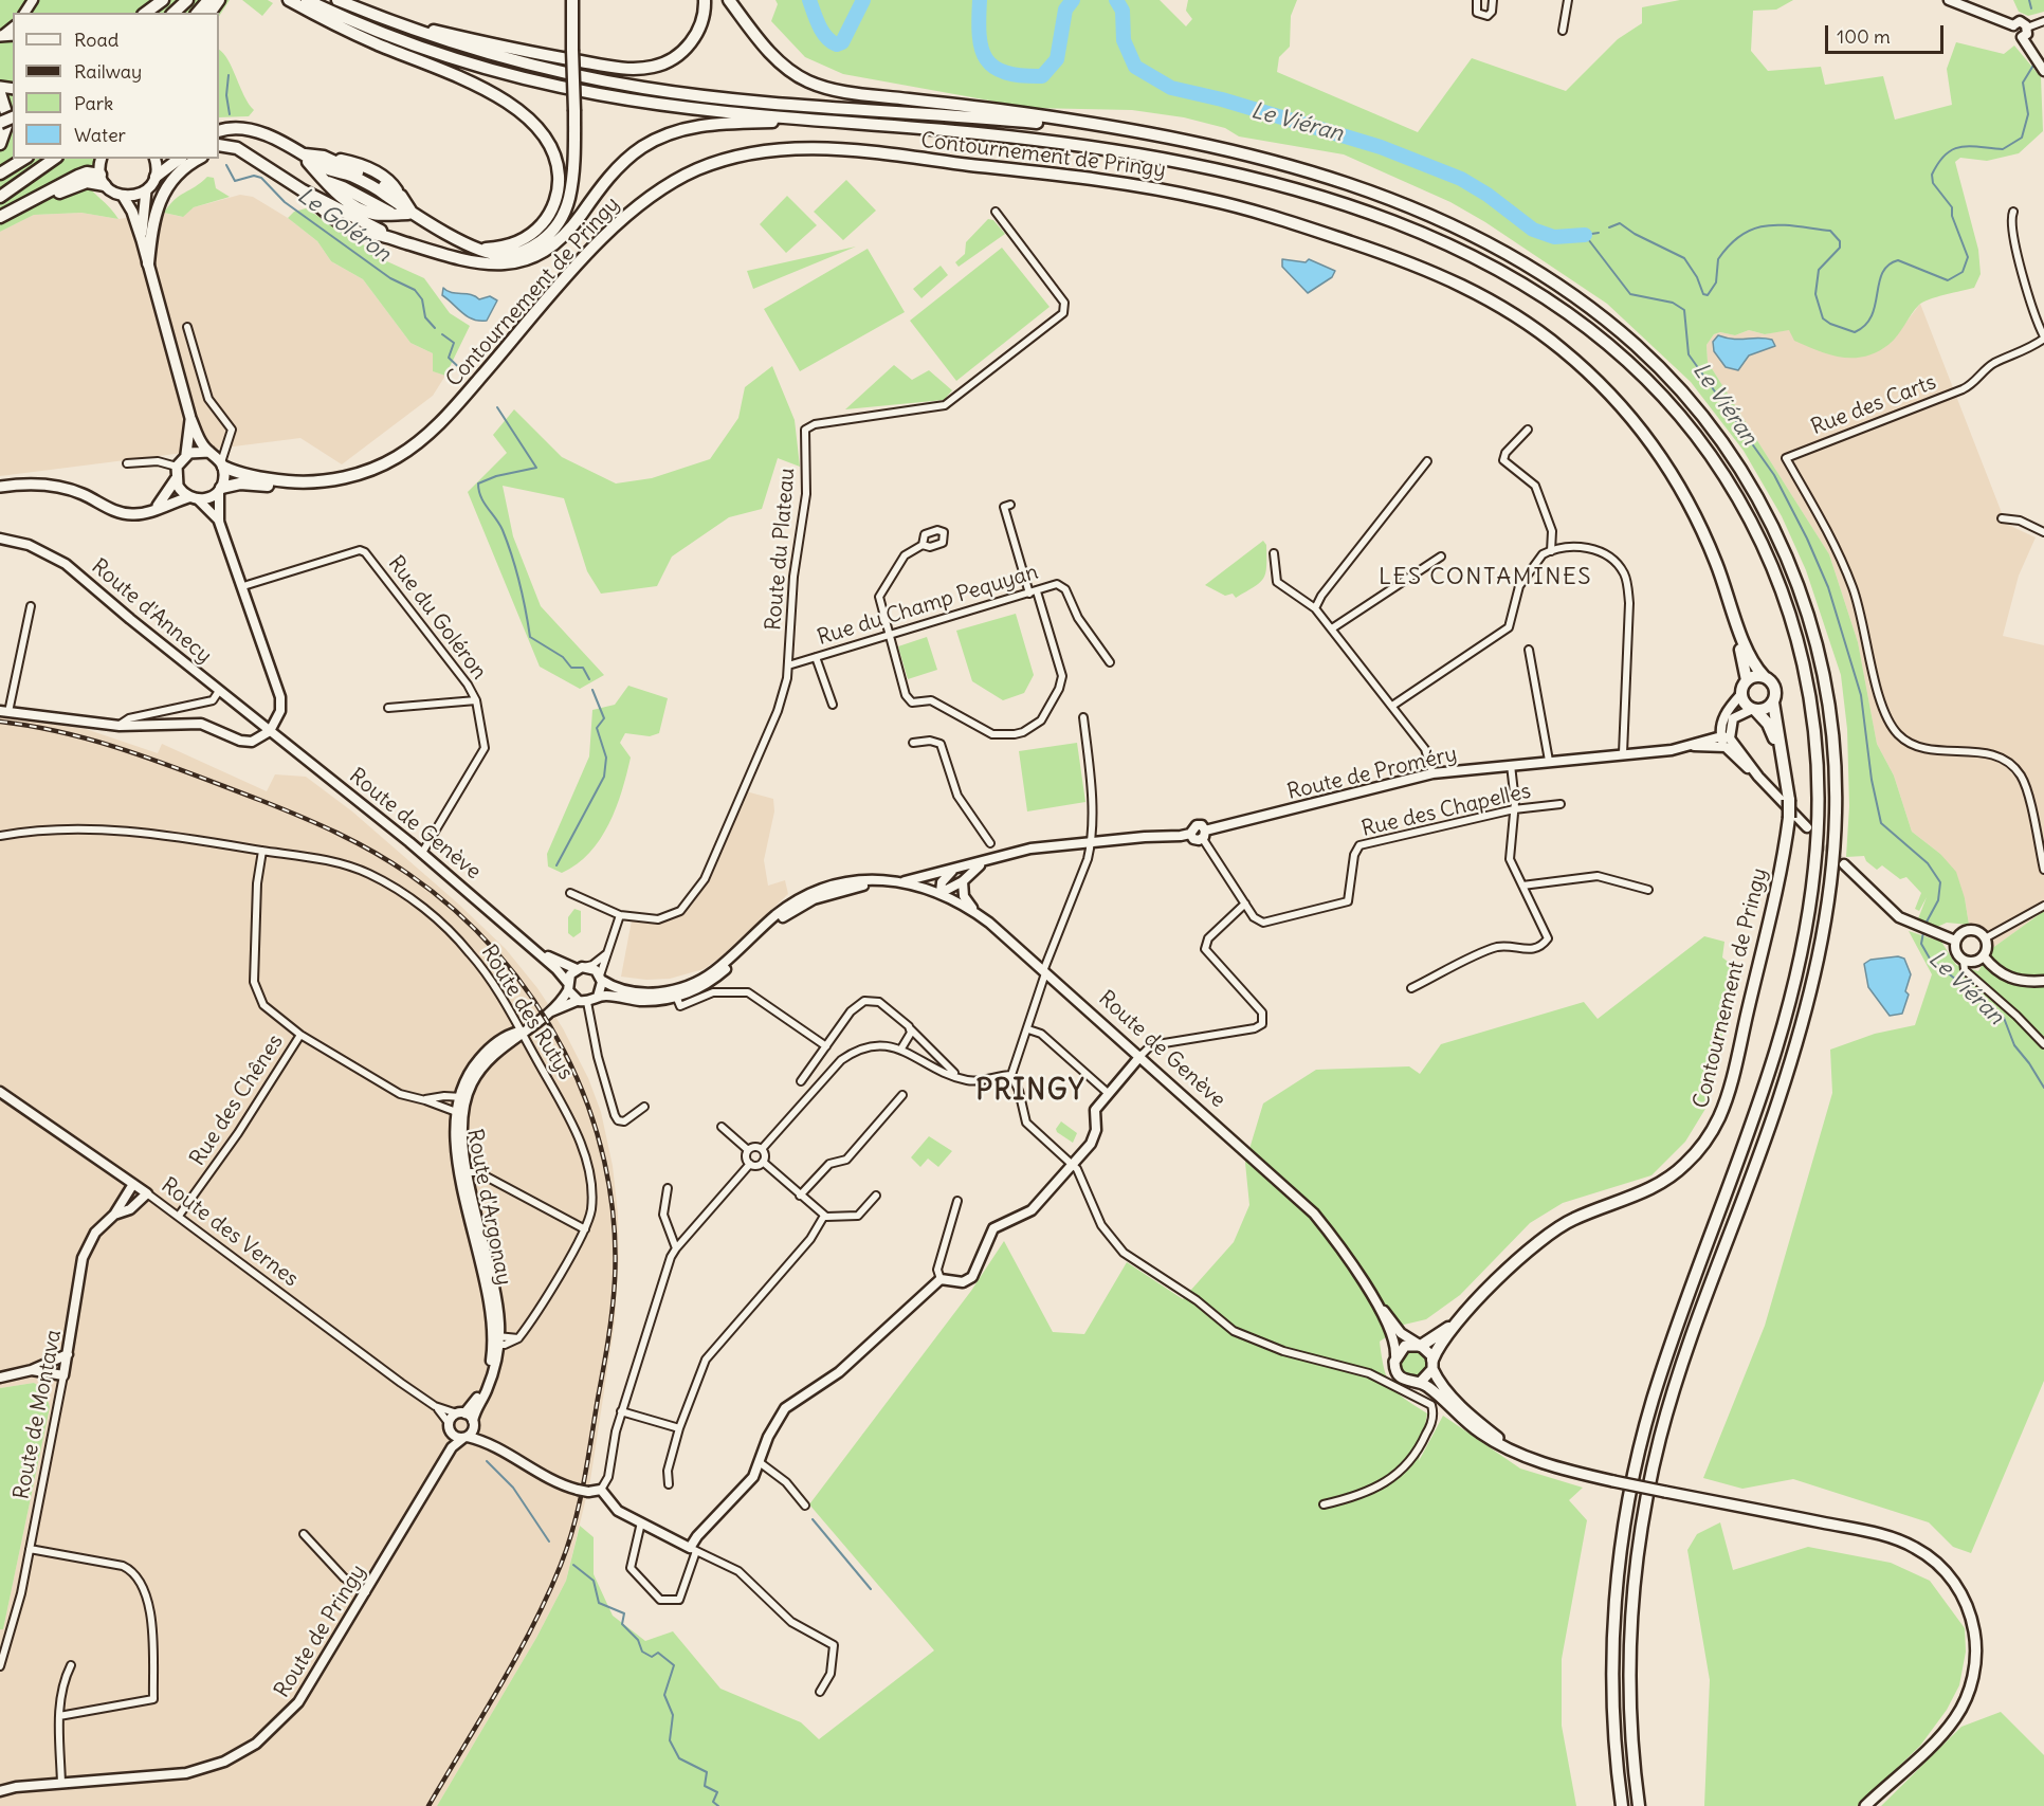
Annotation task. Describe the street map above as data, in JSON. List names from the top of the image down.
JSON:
{
  "streets": {
    "highway": ["Contournement de Pringy"],
    "street": [
      "Rue des Carts",
      "Route du Plateau",
      "Rue du Champ Pequyan",
      "Route d'Annecy",
      "Rue du Goléron",
      "Route de Proméry",
      "Rue des Chapelles",
      "Route de Genève",
      "Route des Rutys",
      "Rue des Chênes",
      "Route d'Argonay",
      "Route des Vernes",
      "Route de Montava",
      "Route de Pringy"
    ]
  },
  "crossings": [
    ["Contournement de Pringy", "Route de Genève"],
    ["Route du Plateau", "Rue du Champ Pequyan"],
    ["Route d'Annecy", "Route de Genève"],
    ["Rue du Goléron", "Route de Genève"],
    ["Route de Proméry", "Rue des Chapelles"],
    ["Route de Genève", "Route d'Argonay"],
    ["Route des Rutys", "Rue des Chênes"],
    ["Route des Rutys", "Route d'Argonay"],
    ["Rue des Chênes", "Route d'Argonay"],
    ["Rue des Chênes", "Route des Vernes"],
    ["Route d'Argonay", "Route des Vernes"],
    ["Route d'Argonay", "Route de Pringy"],
    ["Route des Vernes", "Route de Montava"]
  ],
  "districts": ["LES CONTAMINES", "PRINGY"],
  "water": ["Le Viéran", "Le Goléron"],
  "legend": [
    "Road",
    "Railway",
    "Park",
    "Water"
  ],
  "scale_bar": "100 m"
}
